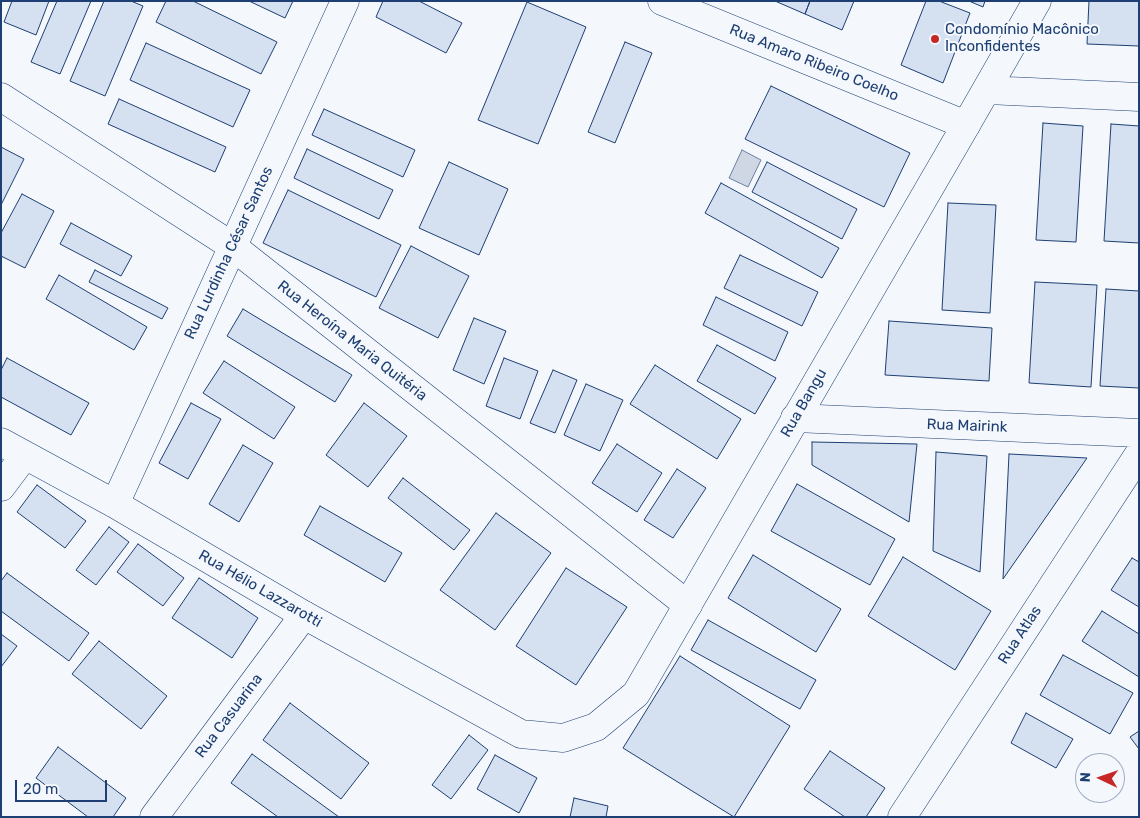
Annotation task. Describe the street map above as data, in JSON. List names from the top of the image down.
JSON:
{
  "streets": {
    "street": [
      "Rua Amaro Ribeiro Coelho",
      "Rua Lurdinha César Santos",
      "Rua Heroína Maria Quitéria",
      "Rua Bangu",
      "Rua Mairink",
      "Rua Hélio Lazzarotti",
      "Rua Atlas",
      "Rua Casuarina"
    ]
  },
  "crossings": [
    ["Rua Amaro Ribeiro Coelho", "Rua Bangu"],
    ["Rua Lurdinha César Santos", "Rua Heroína Maria Quitéria"],
    ["Rua Lurdinha César Santos", "Rua Hélio Lazzarotti"],
    ["Rua Heroína Maria Quitéria", "Rua Bangu"],
    ["Rua Bangu", "Rua Mairink"],
    ["Rua Bangu", "Rua Hélio Lazzarotti"],
    ["Rua Hélio Lazzarotti", "Rua Casuarina"]
  ],
  "places": ["Condomínio Macônico Inconfidentes"],
  "scale_bar": "20 m",
  "north": "left"
}
